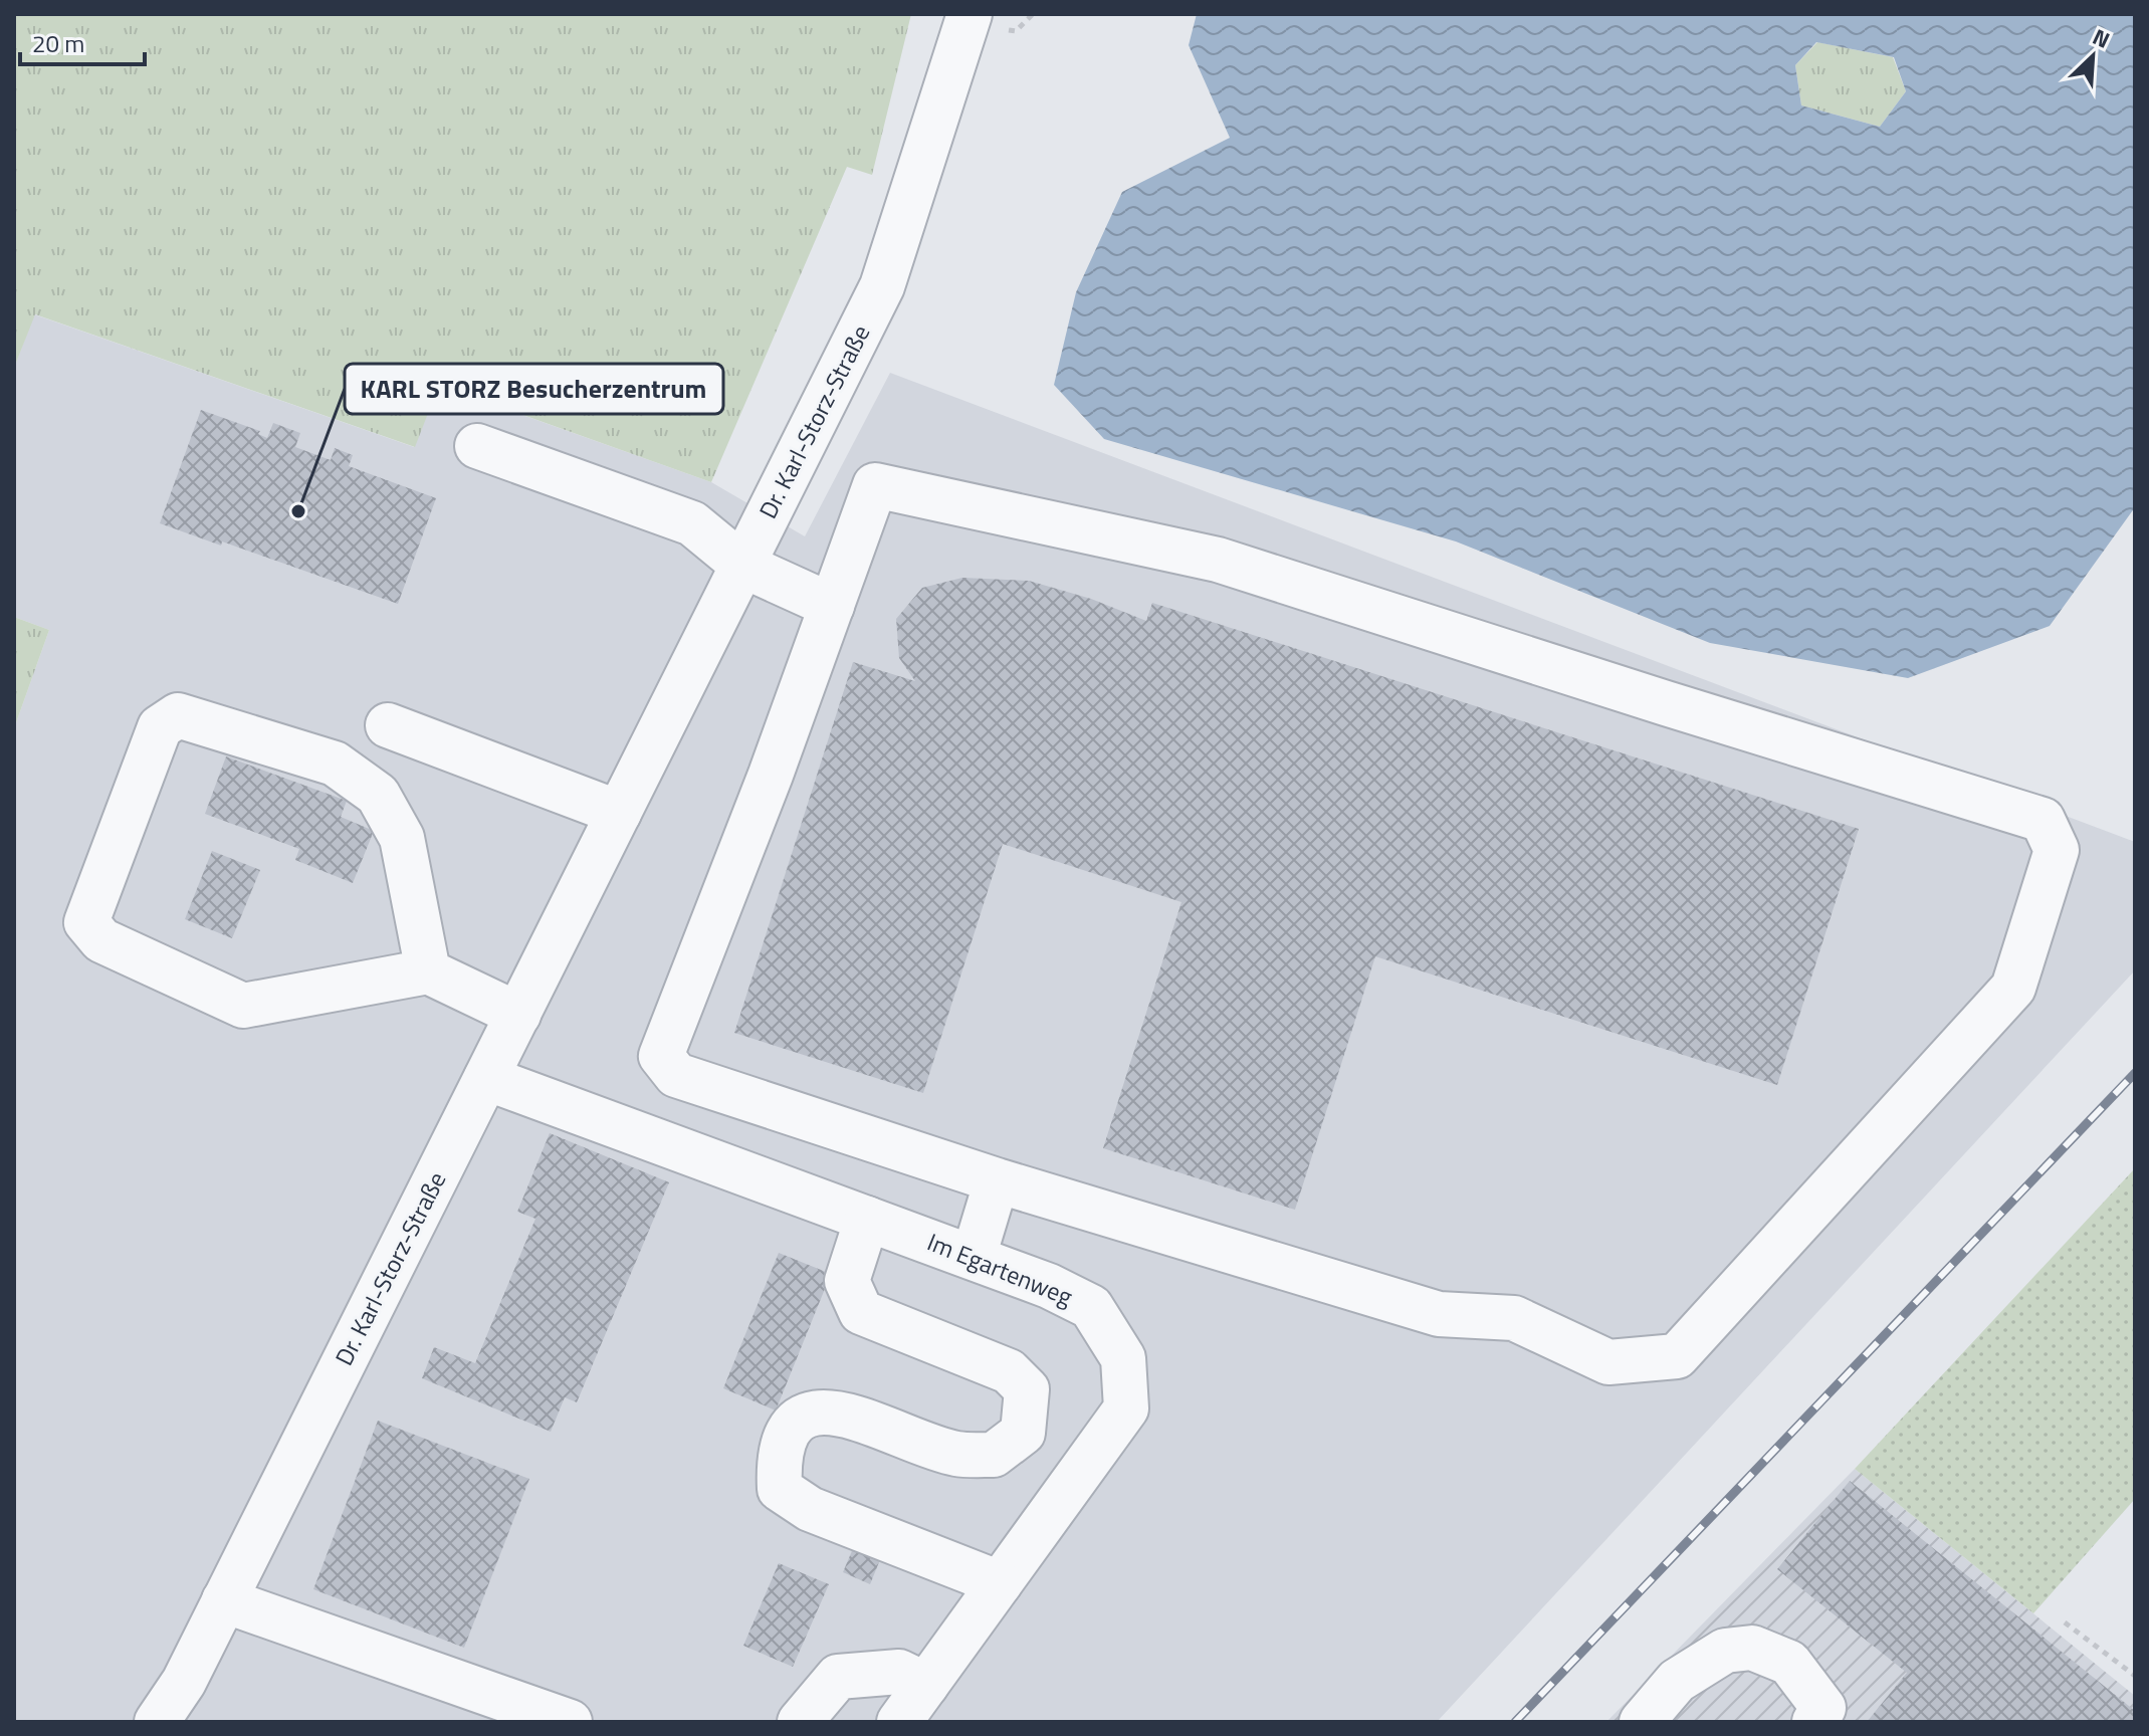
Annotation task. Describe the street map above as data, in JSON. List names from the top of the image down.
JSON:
{
  "streets": {
    "street": ["Dr. Karl-Storz-Straße", "Im Egartenweg"]
  },
  "crossings": [
    ["Dr. Karl-Storz-Straße", "Im Egartenweg"]
  ],
  "places": ["KARL STORZ Besucherzentrum"],
  "scale_bar": "20 m",
  "north": "top right"
}
